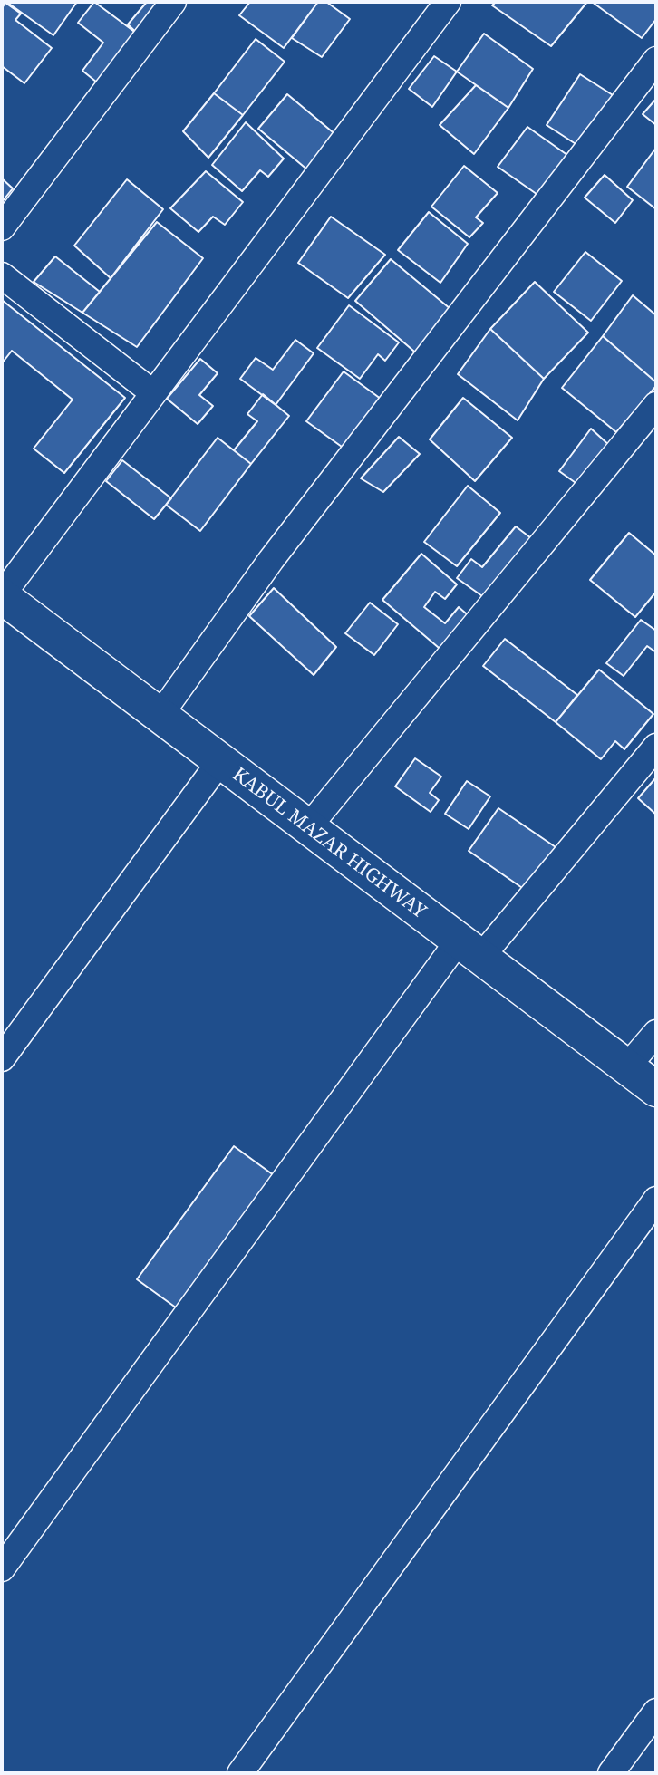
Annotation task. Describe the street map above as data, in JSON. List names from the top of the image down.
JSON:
{
  "streets": {
    "highway": ["KABUL MAZAR HIGHWAY"]
  }
}
